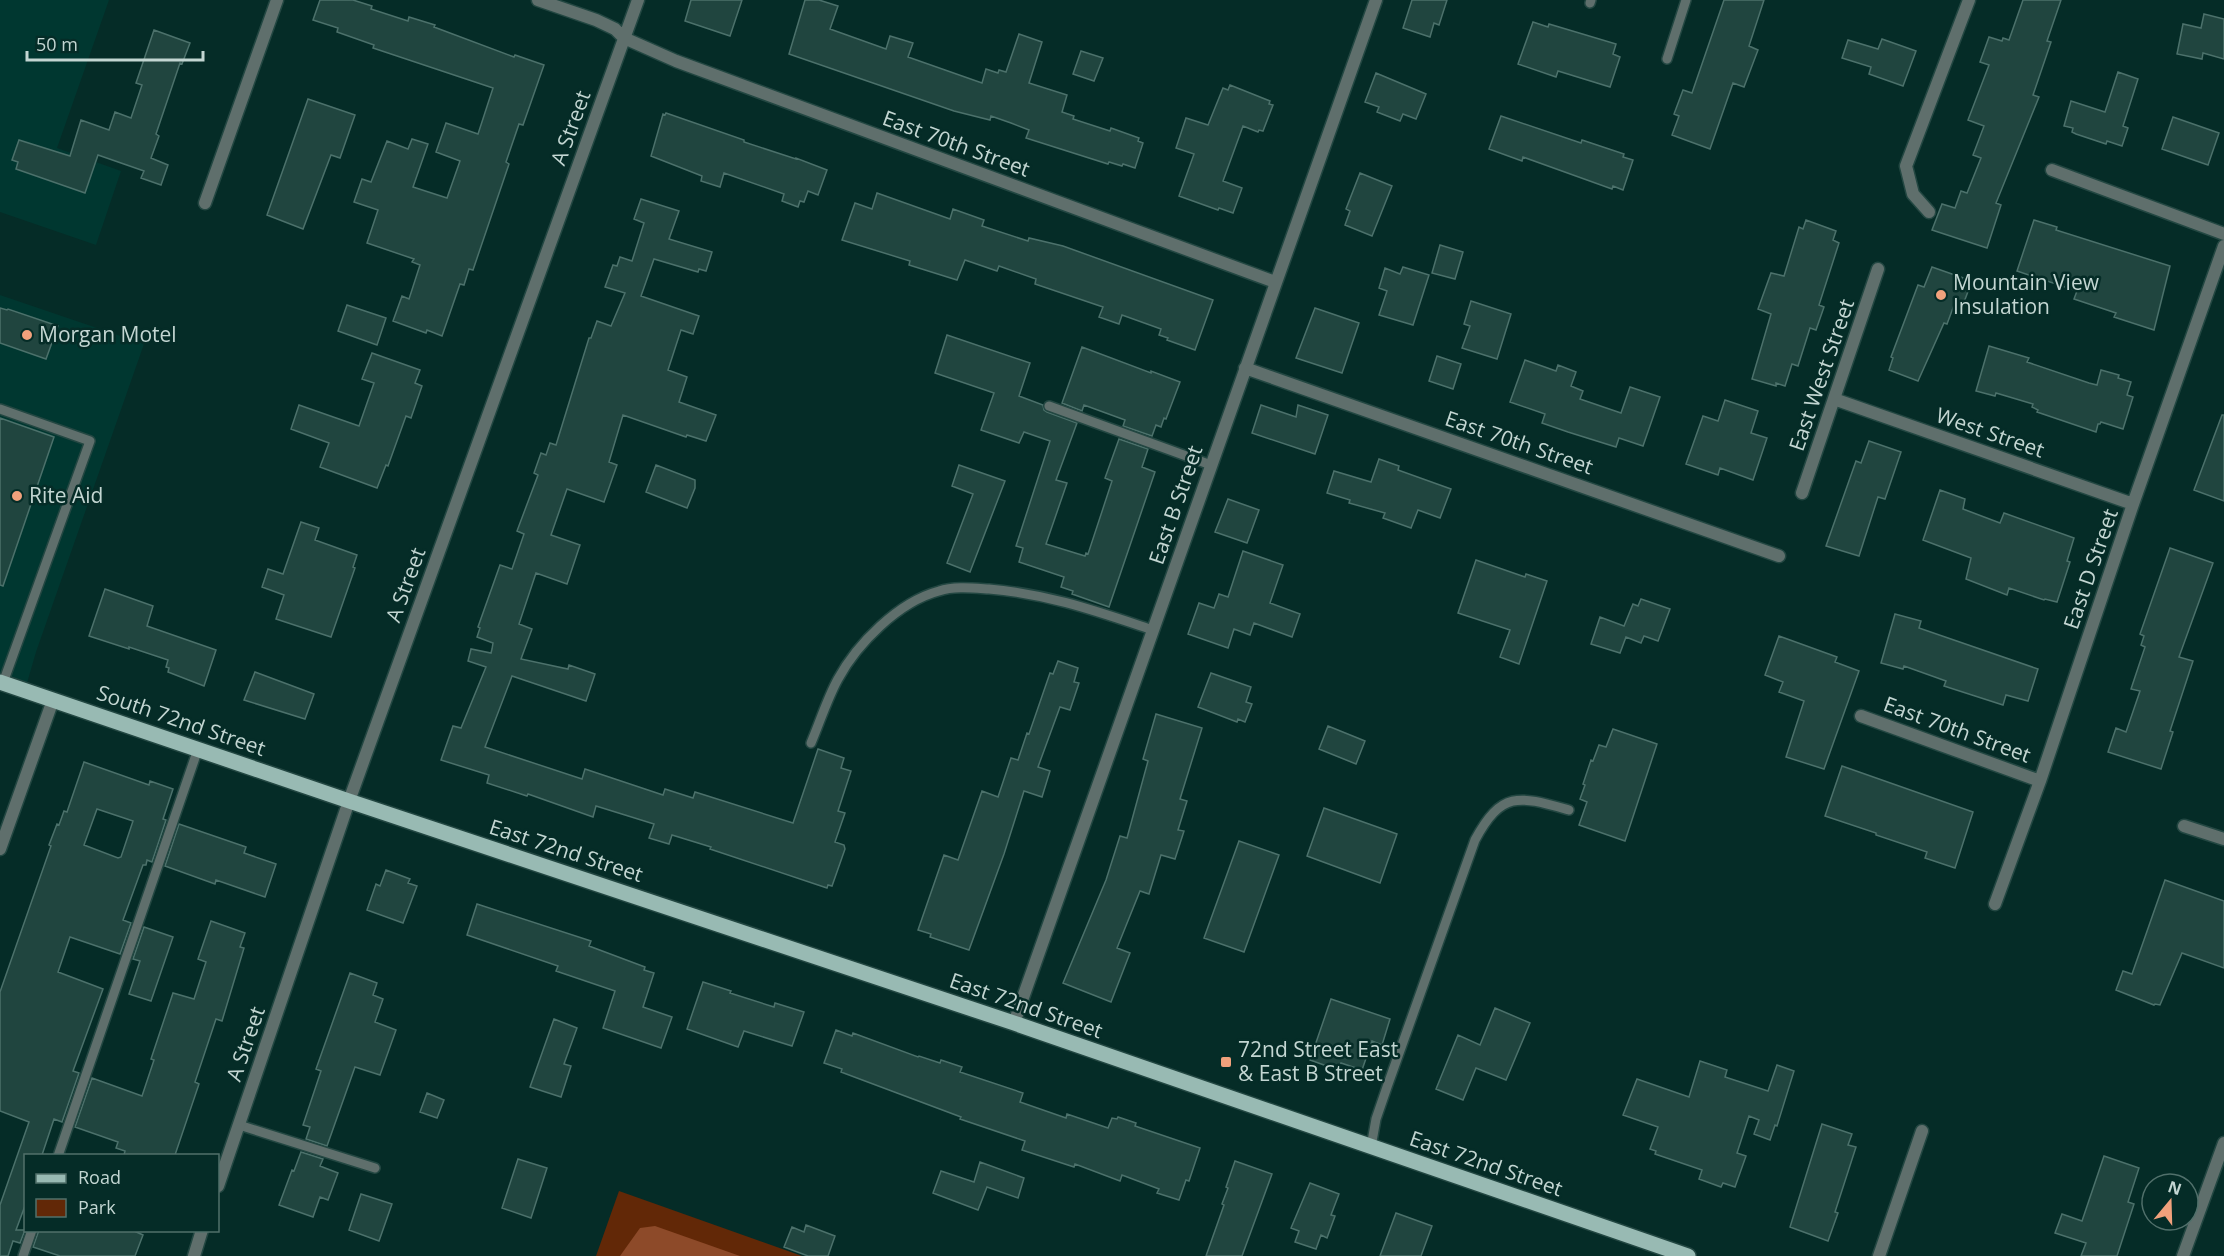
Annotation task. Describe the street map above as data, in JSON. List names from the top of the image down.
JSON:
{
  "streets": {
    "main road": ["South 72nd Street", "East 72nd Street"],
    "street": [
      "A Street",
      "East 70th Street",
      "East West Street",
      "West Street",
      "East B Street",
      "East D Street"
    ]
  },
  "crossings": [
    ["A Street", "East 70th Street"],
    ["A Street", "South 72nd Street"],
    ["A Street", "East 72nd Street"],
    ["East 70th Street", "East B Street"],
    ["East 70th Street", "East D Street"],
    ["East West Street", "West Street"],
    ["West Street", "East D Street"],
    ["East B Street", "East 72nd Street"],
    ["South 72nd Street", "East 72nd Street"]
  ],
  "places": {
    "other": ["Mountain View Insulation", "Morgan Motel", "Rite Aid"],
    "transit": ["72nd Street East & East B Street"]
  },
  "legend": ["Road", "Park"],
  "scale_bar": "50 m",
  "north": "top"
}
